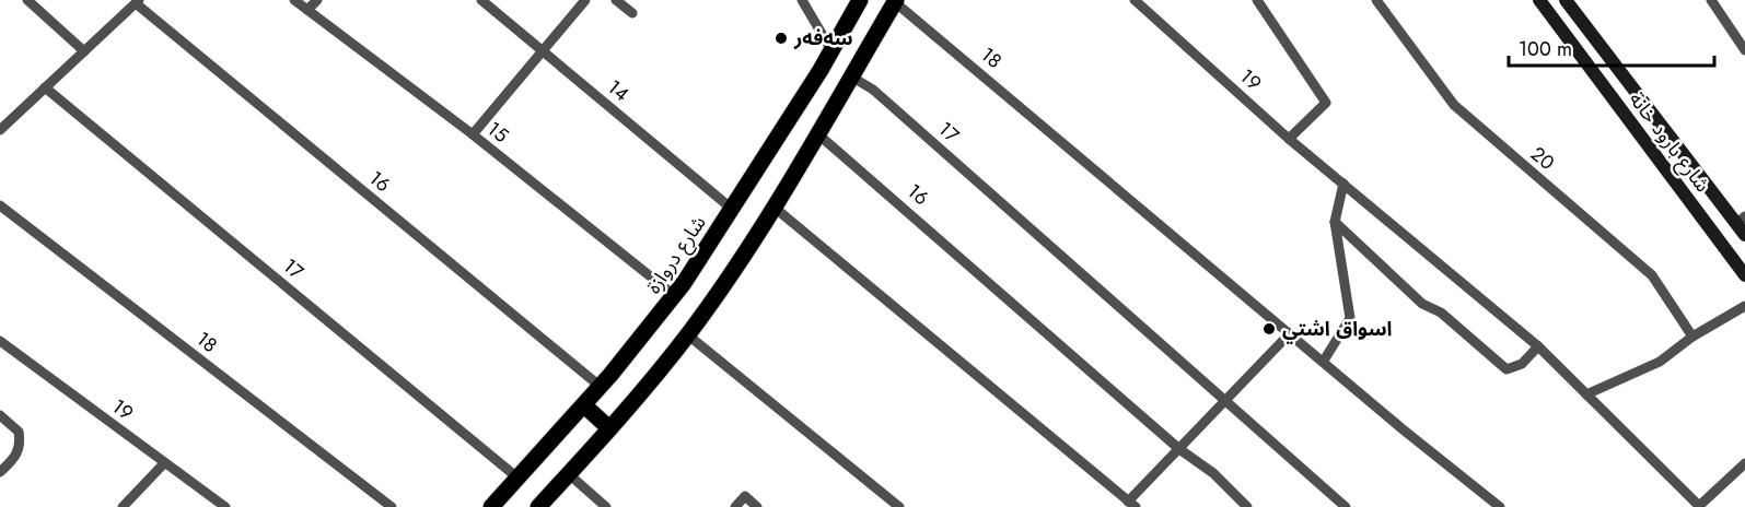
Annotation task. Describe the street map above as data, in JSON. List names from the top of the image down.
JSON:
{
  "streets": {
    "main road": ["شارع بارود خانة", "شارع دروازة"],
    "street": [
      "18",
      "19",
      "14",
      "15",
      "17",
      "20",
      "16"
    ]
  },
  "crossings": [
    ["14", "شارع دروازة"],
    ["15", "شارع دروازة"],
    ["17", "شارع دروازة"],
    ["16", "شارع دروازة"]
  ],
  "places": ["سەفەر", "اسواق اشتي"],
  "scale_bar": "100 m"
}
